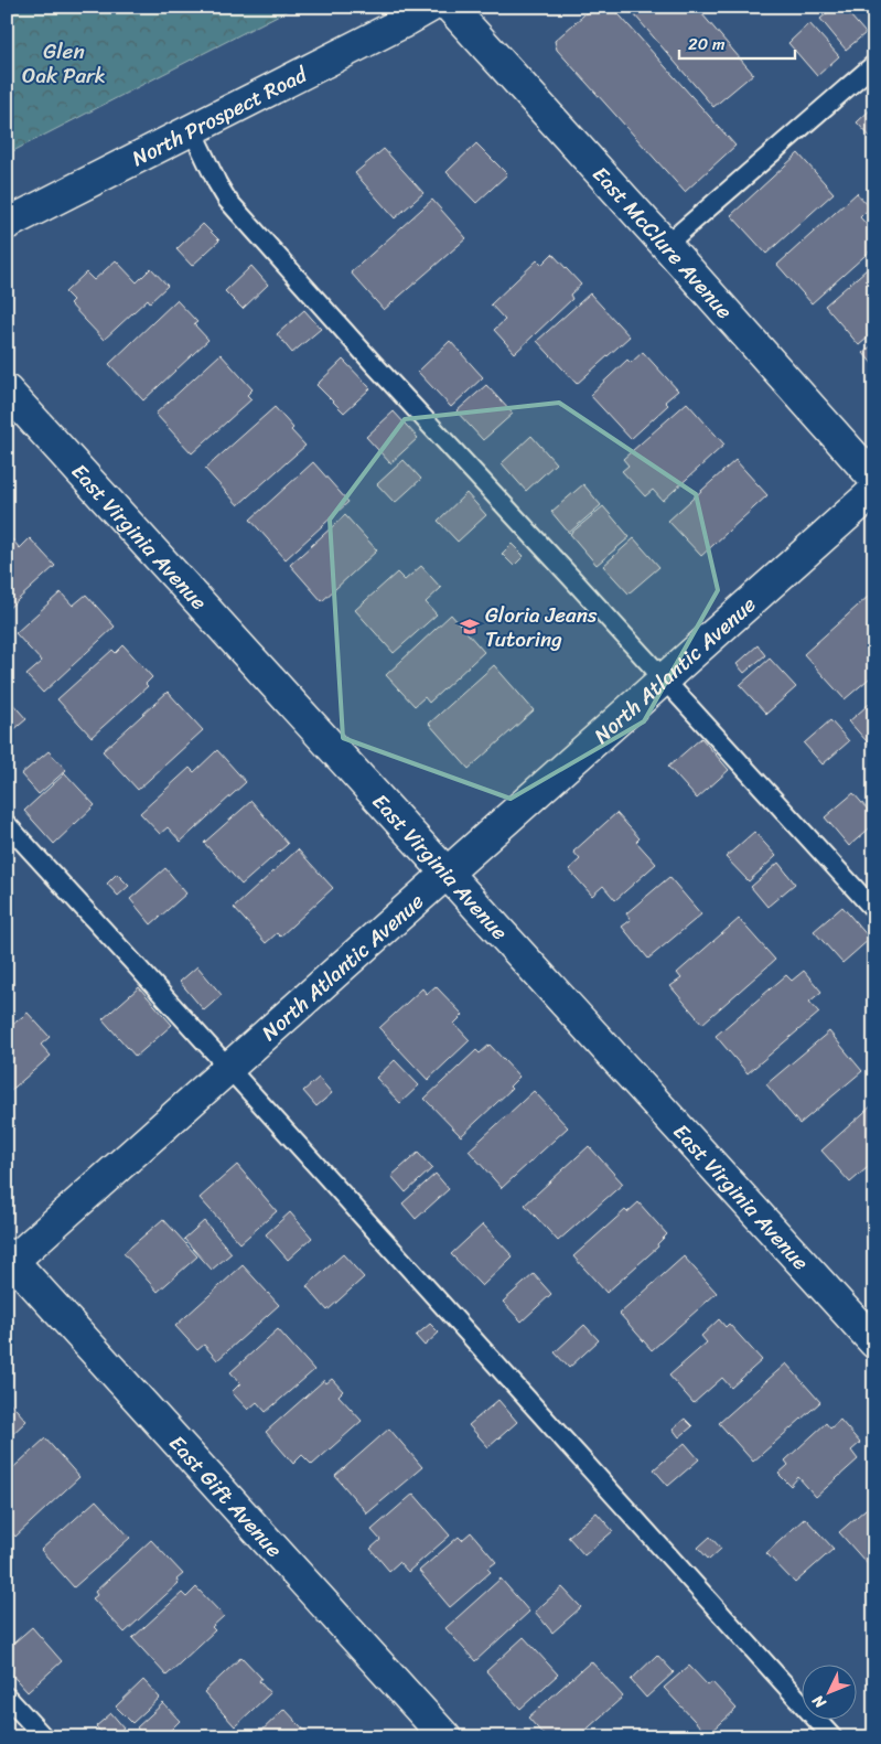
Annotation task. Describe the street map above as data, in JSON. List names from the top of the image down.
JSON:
{
  "streets": {
    "street": [
      "North Prospect Road",
      "East McClure Avenue",
      "East Virginia Avenue",
      "North Atlantic Avenue",
      "East Gift Avenue"
    ]
  },
  "crossings": [
    ["East Virginia Avenue", "North Atlantic Avenue"],
    ["North Atlantic Avenue", "East Gift Avenue"]
  ],
  "parks": ["Glen Oak Park"],
  "places": {
    "school or university": ["Gloria Jeans Tutoring"]
  },
  "scale_bar": "20 m",
  "north": "bottom left"
}
